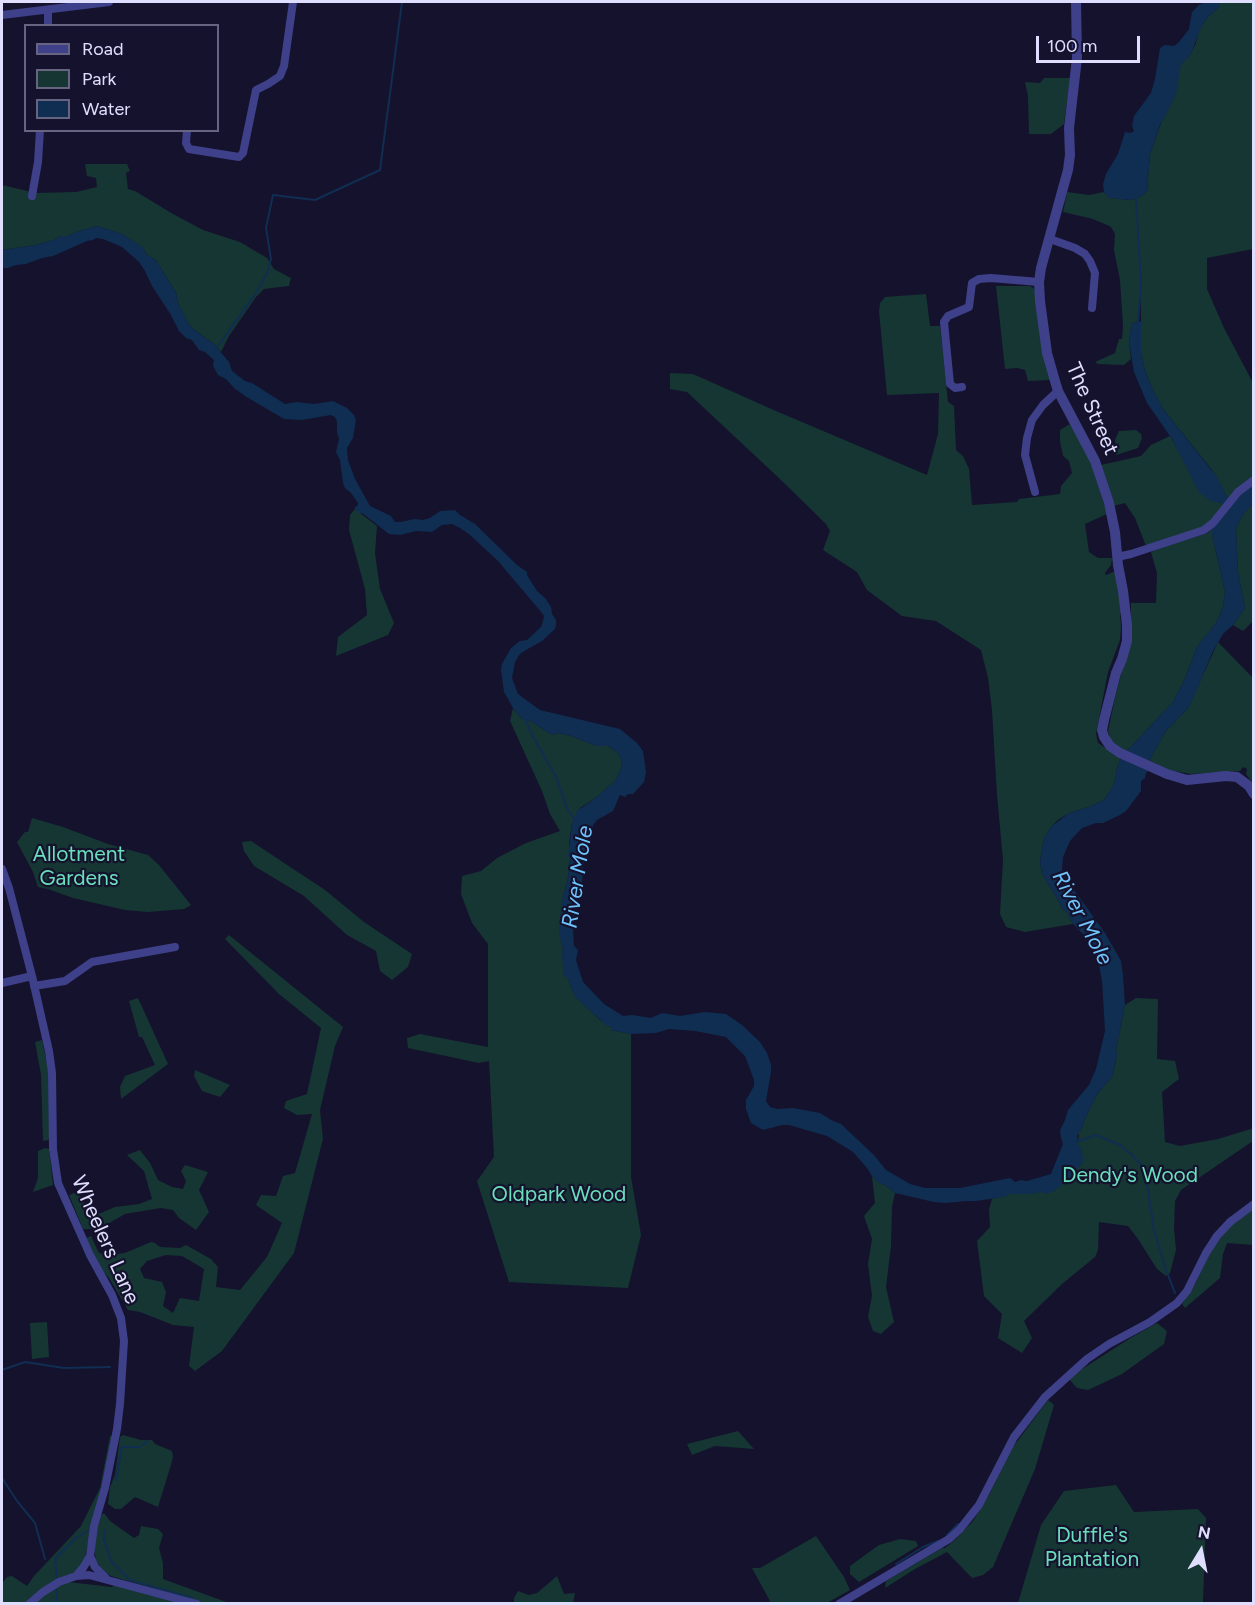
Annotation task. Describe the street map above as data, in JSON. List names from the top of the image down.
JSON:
{
  "streets": {
    "street": ["The Street", "Wheelers Lane"]
  },
  "water": ["River Mole"],
  "parks": [
    "Allotment Gardens",
    "Dendy's Wood",
    "Oldpark Wood",
    "Duffle's Plantation"
  ],
  "legend": ["Road", "Park", "Water"],
  "scale_bar": "100 m",
  "north": "top"
}
